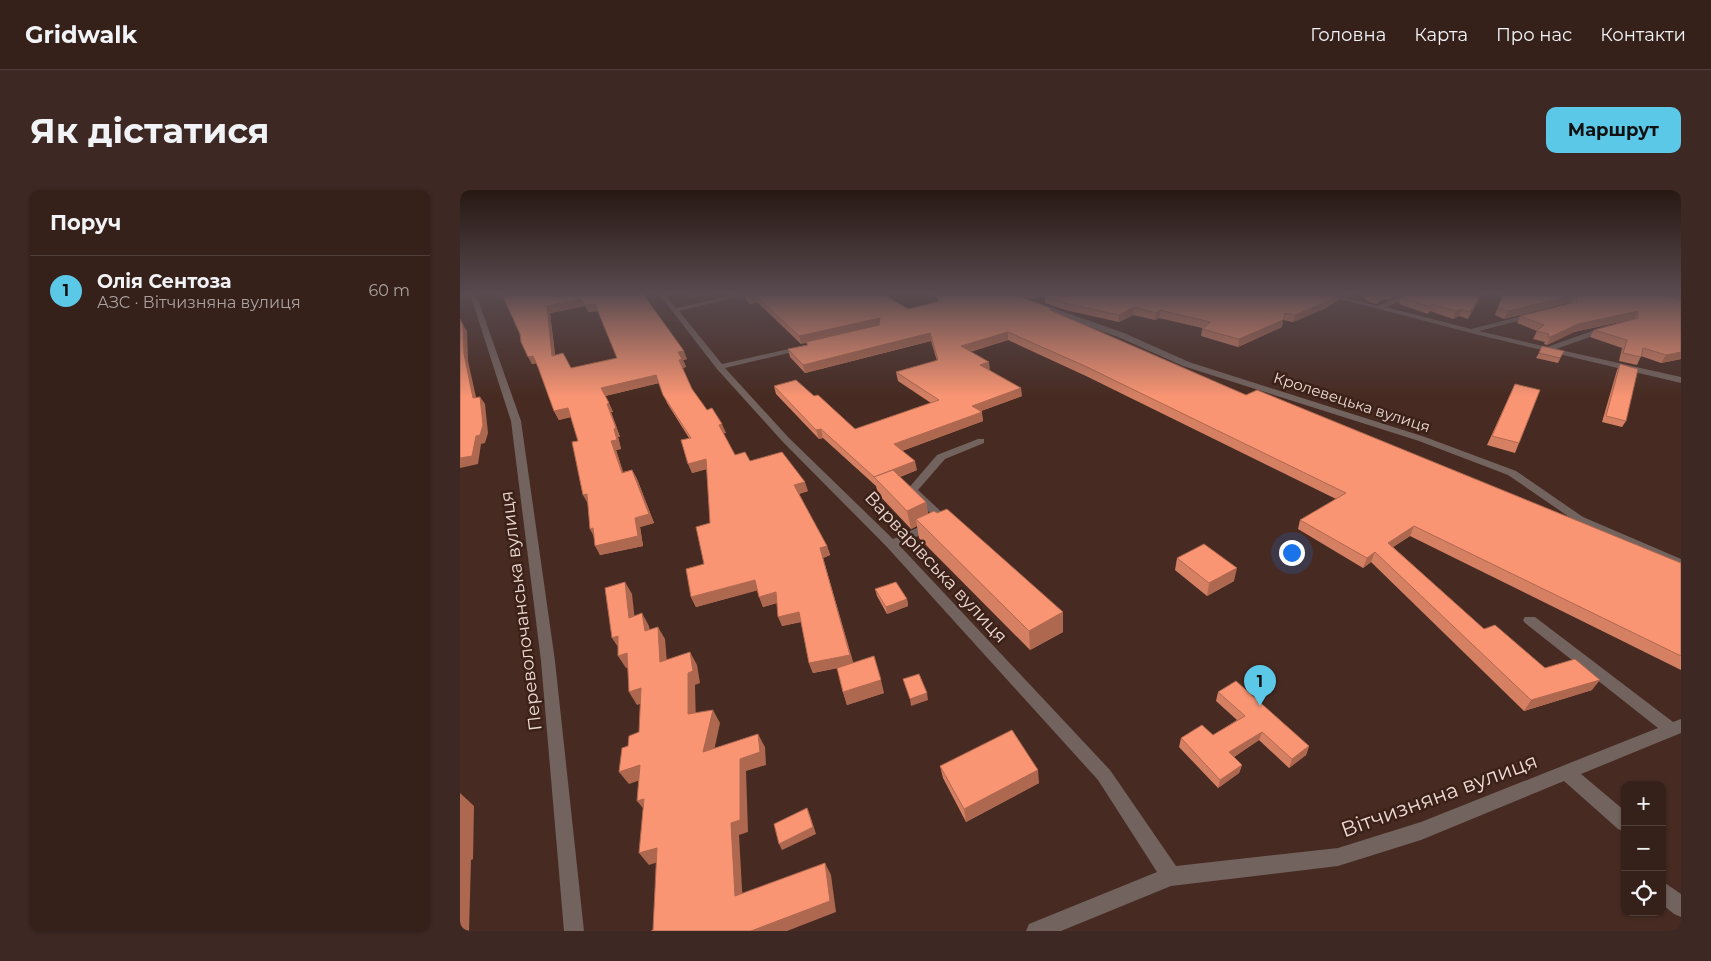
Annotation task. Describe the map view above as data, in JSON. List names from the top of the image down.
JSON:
{
  "streets": {
    "street": [
      "Кролевецька вулиця",
      "Варварівська вулиця",
      "Переволочанська вулиця",
      "Вітчизняна вулиця"
    ]
  },
  "crossings": [
    ["Варварівська вулиця", "Вітчизняна вулиця"]
  ],
  "page": {
    "header": "Gridwalk",
    "nav": [
      "Головна",
      "Карта",
      "Про нас",
      "Контакти"
    ],
    "buttons": "Маршрут",
    "title": "Як дістатися",
    "heading": "Поруч",
    "list": [
      {
        "mark": "1",
        "name": "Олія Сентоза",
        "note": "АЗС · Вітчизняна вулиця",
        "value": "60 m"
      }
    ],
    "pins": "1",
    "map_buttons": ["+", "−"]
  }
}
